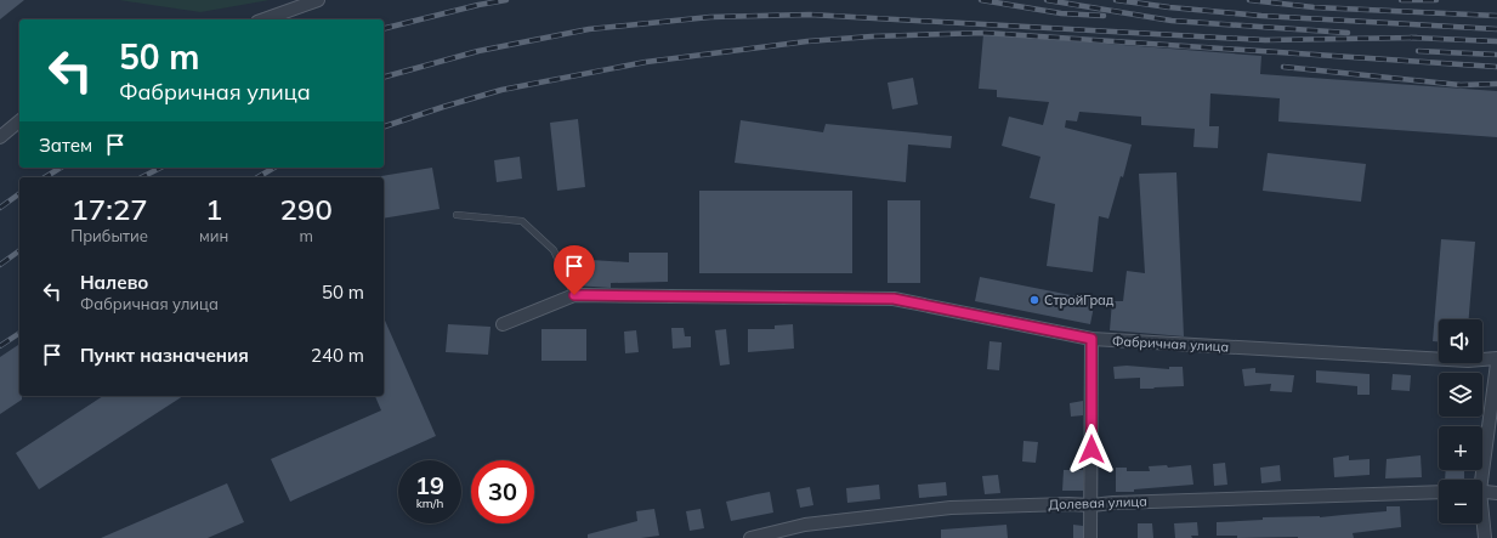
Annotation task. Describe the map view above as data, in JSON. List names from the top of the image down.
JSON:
{
  "streets": {
    "street": ["Фабричная улица", "Долевая улица"]
  },
  "places": ["СтройГрад"],
  "page": {
    "turn": ["50 m", "Фабричная улица"],
    "then": "Затем",
    "eta": [
      "17:27",
      "Прибытие",
      "1",
      "мин",
      "290",
      "m"
    ],
    "list": [
      {
        "name": "Налево",
        "note": "Фабричная улица",
        "value": "50 m"
      },
      {
        "name": "Пункт назначения",
        "value": "240 m"
      }
    ],
    "map_buttons": ["+", "−"],
    "speed": "19 km/h",
    "limit": "30"
  }
}
